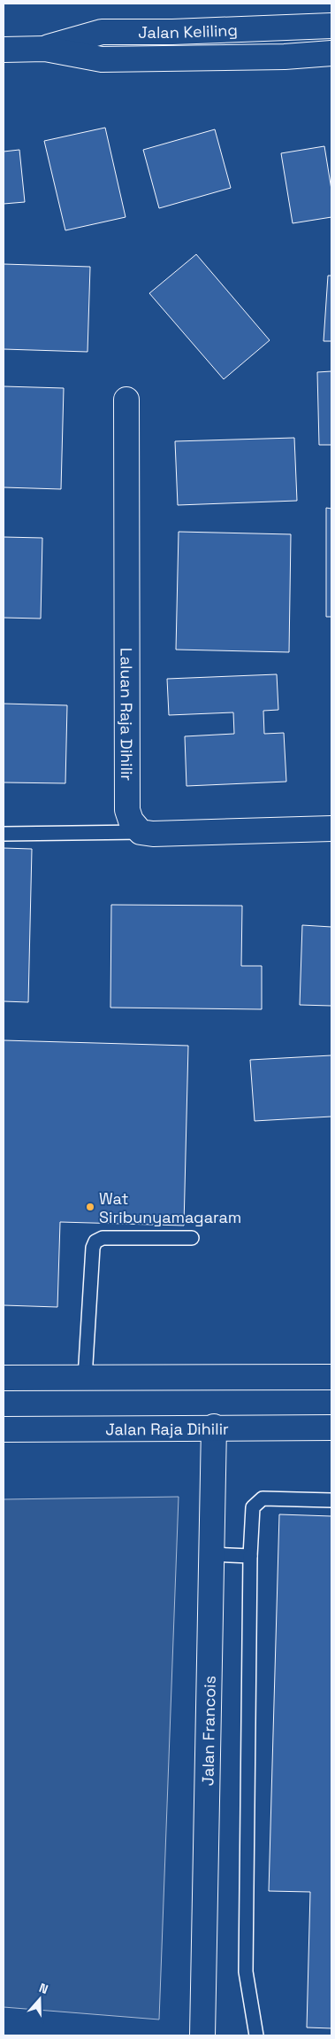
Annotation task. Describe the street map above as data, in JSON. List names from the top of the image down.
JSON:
{
  "streets": {
    "main road": [
      "Jalan Keliling",
      "Laluan Raja Dihilir",
      "Jalan Raja Dihilir",
      "Jalan Francois"
    ]
  },
  "crossings": [
    ["Jalan Raja Dihilir", "Jalan Francois"]
  ],
  "places": ["Wat Siribunyamagaram"],
  "north": "top"
}
